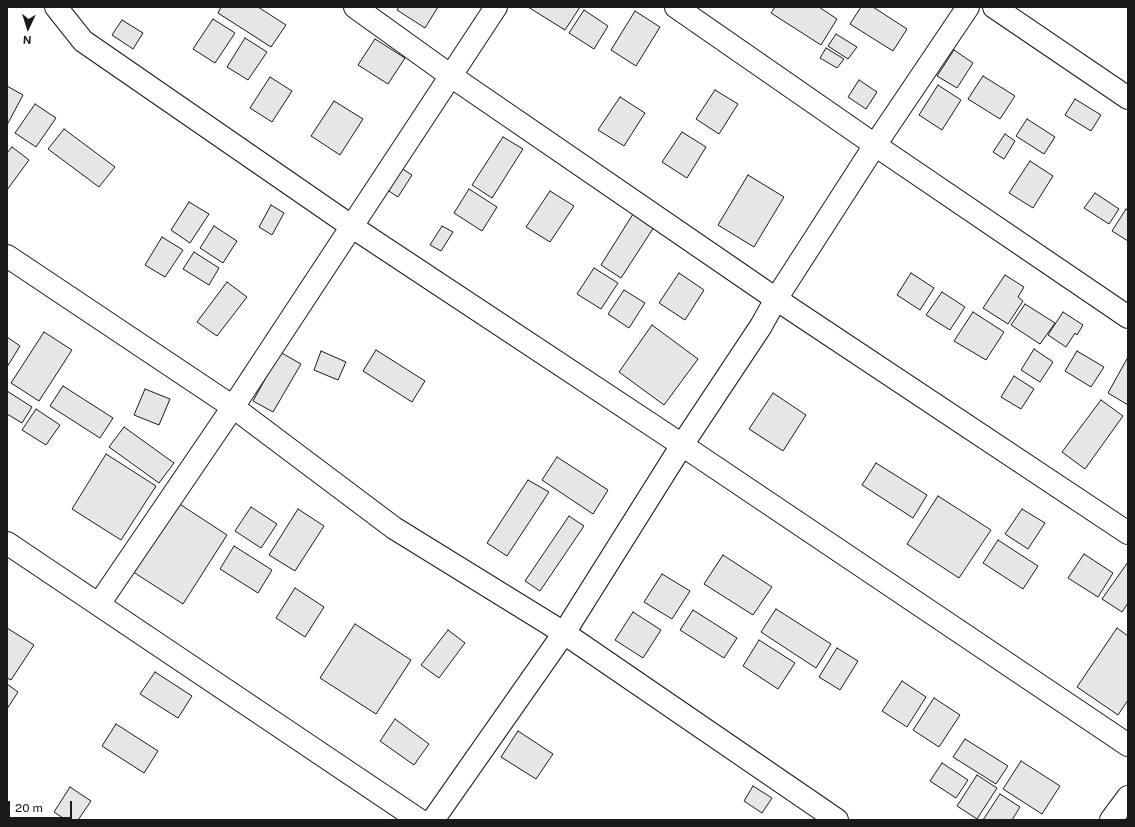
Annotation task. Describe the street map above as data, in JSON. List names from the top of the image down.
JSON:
{
  "scale_bar": "20 m",
  "north": "bottom"
}
